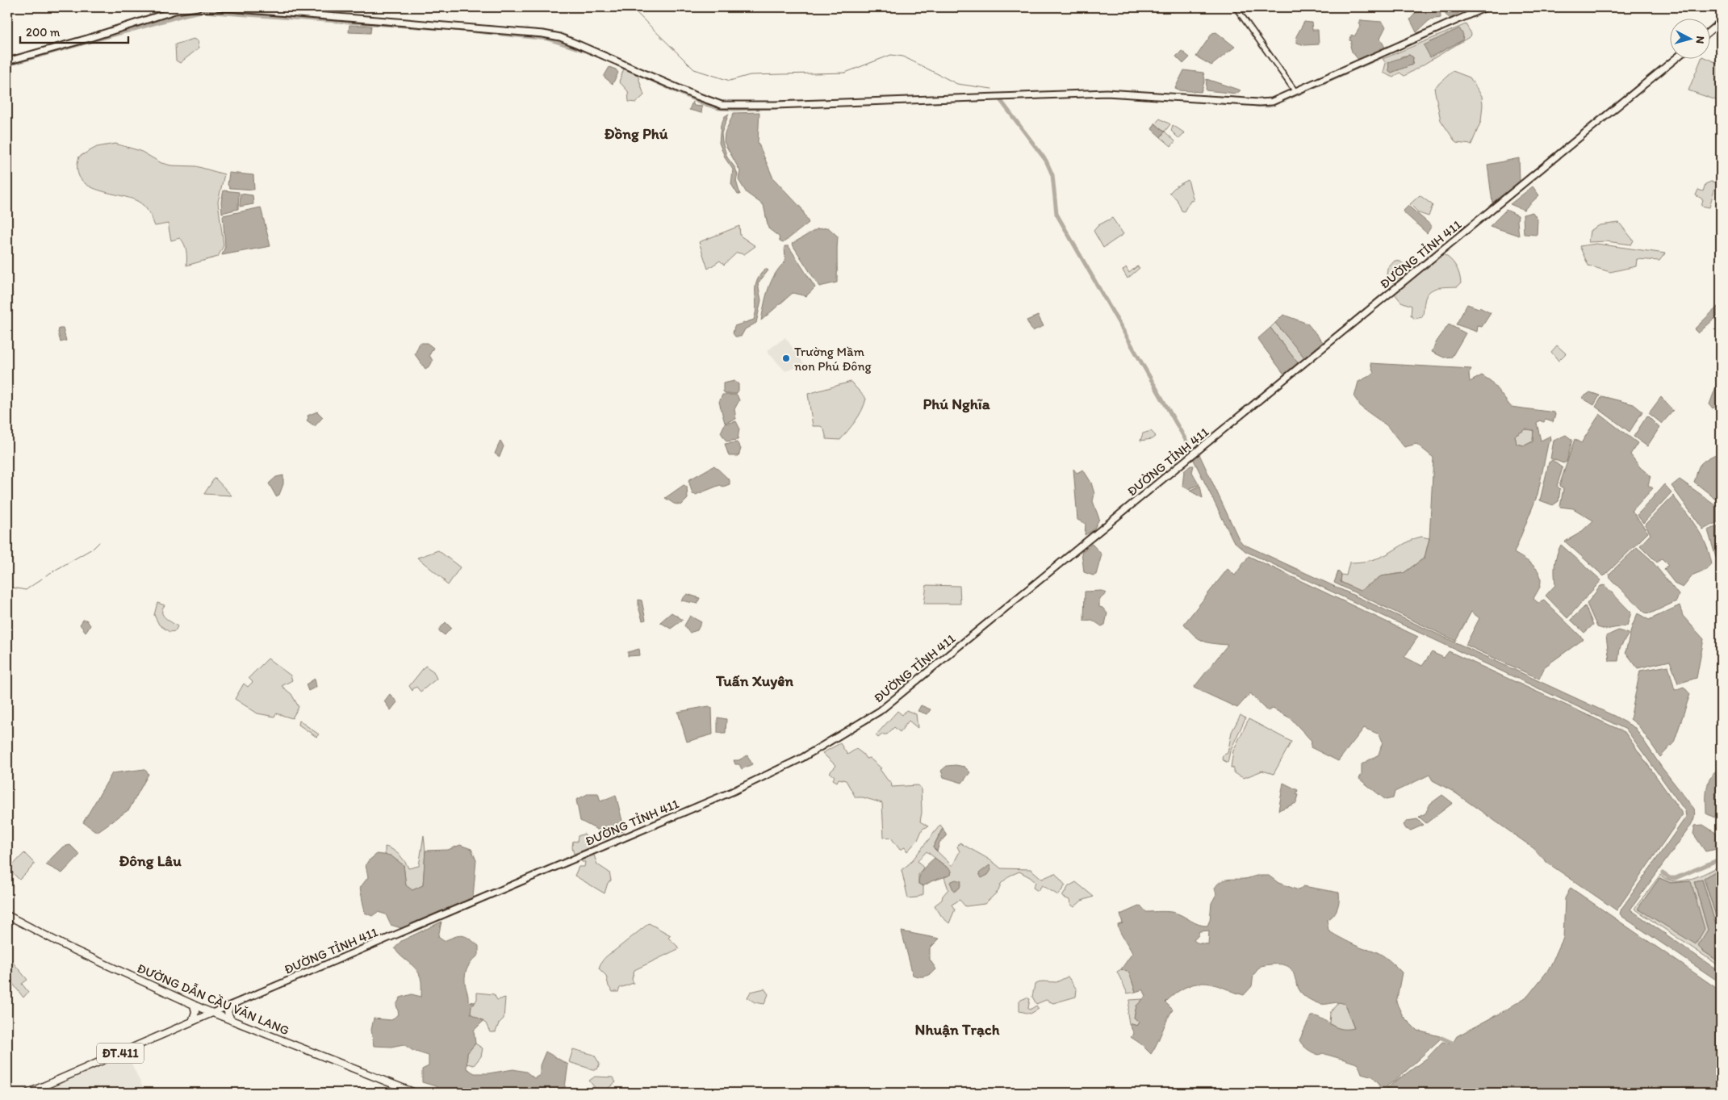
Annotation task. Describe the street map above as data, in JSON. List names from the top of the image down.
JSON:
{
  "streets": {
    "main road": ["ĐƯỜNG TỈNH 411", "ĐƯỜNG DẪN CẦU VĂN LANG", "ĐT.411"]
  },
  "crossings": [
    ["ĐƯỜNG TỈNH 411", "ĐƯỜNG DẪN CẦU VĂN LANG"]
  ],
  "districts": [
    "Đồng Phú",
    "Phú Nghĩa",
    "Tuấn Xuyên",
    "Đông Lâu",
    "Nhuận Trạch"
  ],
  "places": ["Trường Mầm non Phú Đông"],
  "scale_bar": "200 m",
  "north": "right"
}
